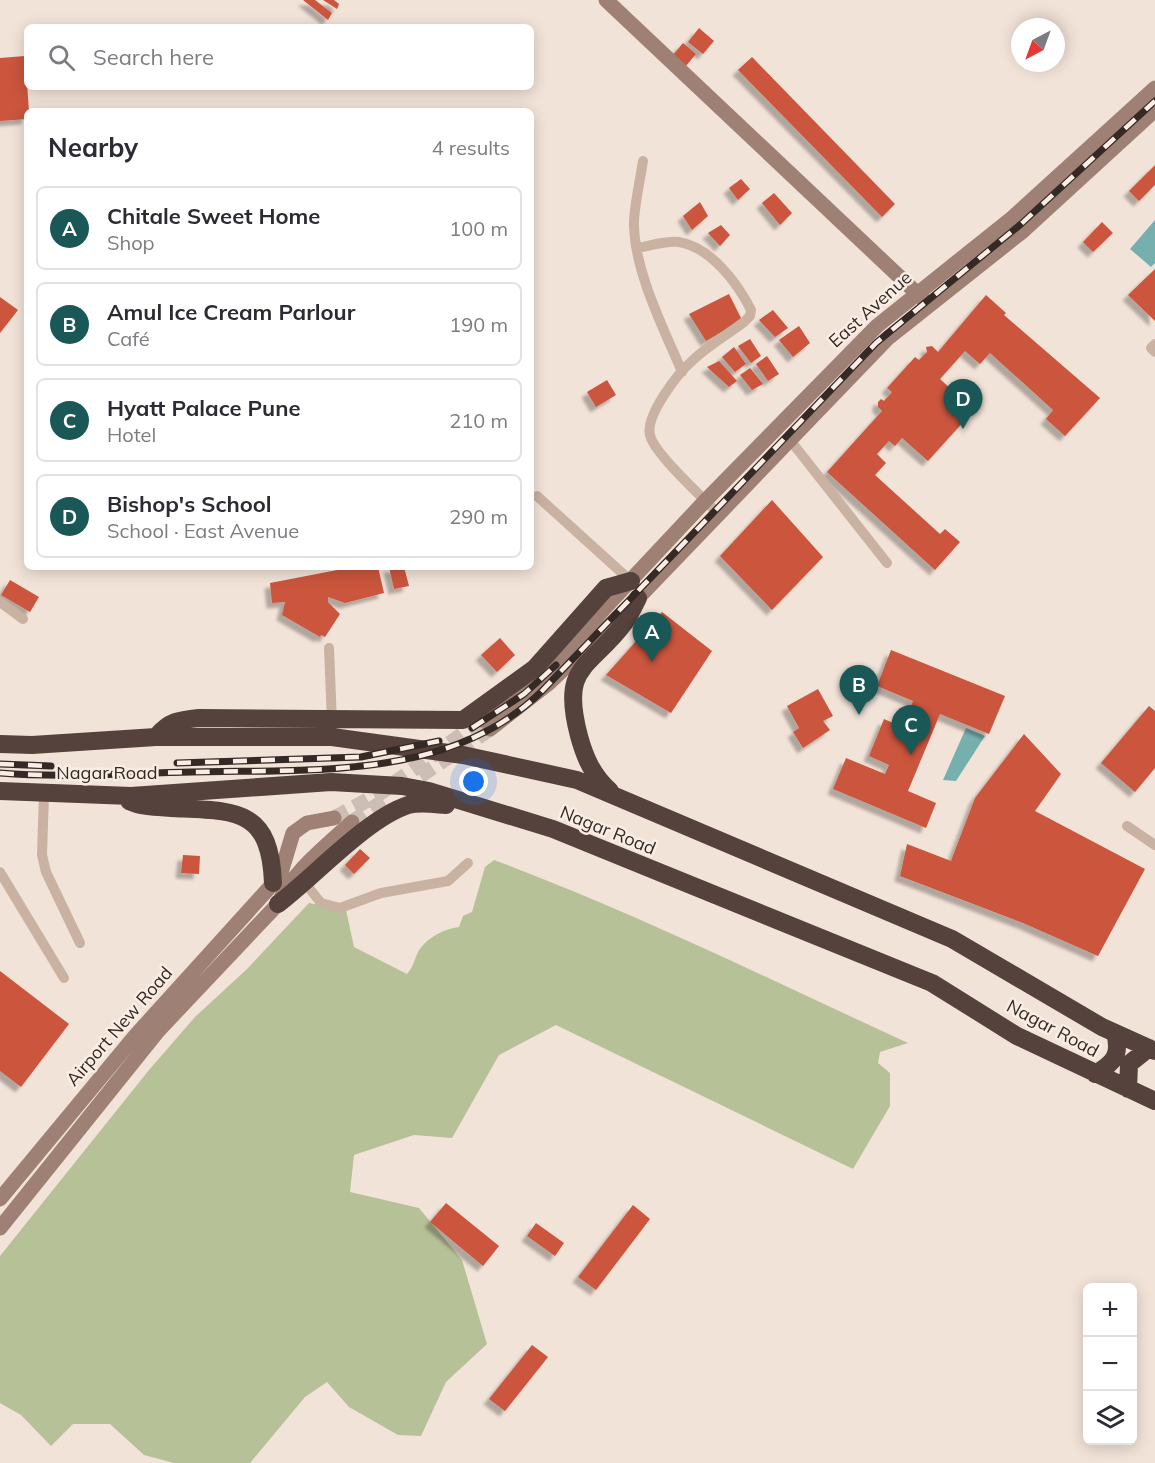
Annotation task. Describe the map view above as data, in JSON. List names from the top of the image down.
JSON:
{
  "streets": {
    "highway": ["Nagar Road"],
    "main road": ["East Avenue", "Airport New Road"]
  },
  "north": "bottom left",
  "page": {
    "search": "Search here",
    "heading": ["Nearby", "4 results"],
    "list": [
      {
        "mark": "A",
        "name": "Chitale Sweet Home",
        "note": "Shop",
        "value": "100 m"
      },
      {
        "mark": "B",
        "name": "Amul Ice Cream Parlour",
        "note": "Café",
        "value": "190 m"
      },
      {
        "mark": "C",
        "name": "Hyatt Palace Pune",
        "note": "Hotel",
        "value": "210 m"
      },
      {
        "mark": "D",
        "name": "Bishop's School",
        "note": "School · East Avenue",
        "value": "290 m"
      }
    ],
    "pins": [
      "D",
      "A",
      "B",
      "C"
    ],
    "map_buttons": ["+", "−"]
  }
}
